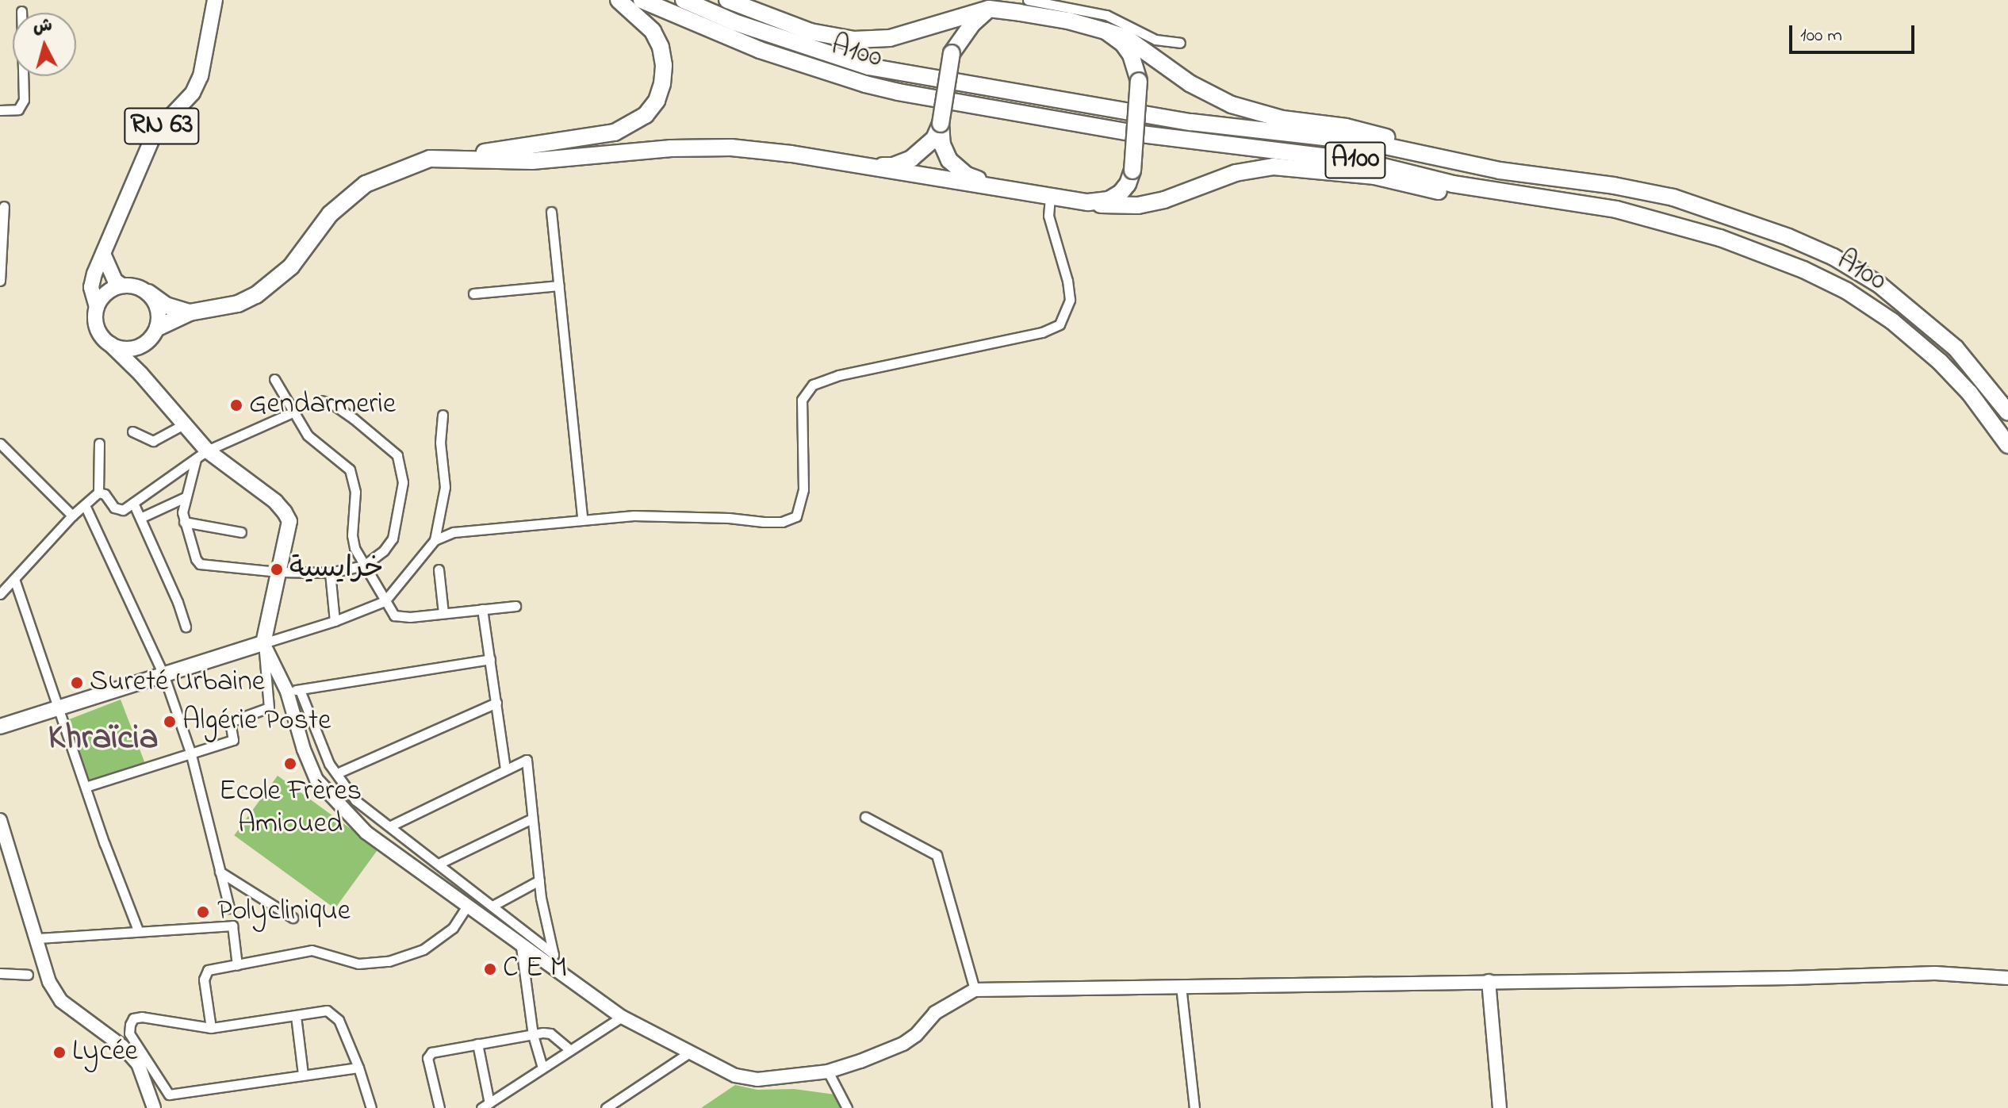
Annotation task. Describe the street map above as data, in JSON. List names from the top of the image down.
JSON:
{
  "streets": {
    "highway": ["A100"],
    "main road": ["RN 63"]
  },
  "districts": ["Khraïcia"],
  "places": [
    "Gendarmerie",
    "خرايسية",
    "Sureté Urbaine",
    "Algérie Poste",
    "Ecole Frères Amioued",
    "Polyclinique",
    "C E M",
    "Lycée"
  ],
  "scale_bar": "100 m",
  "north": "top"
}
